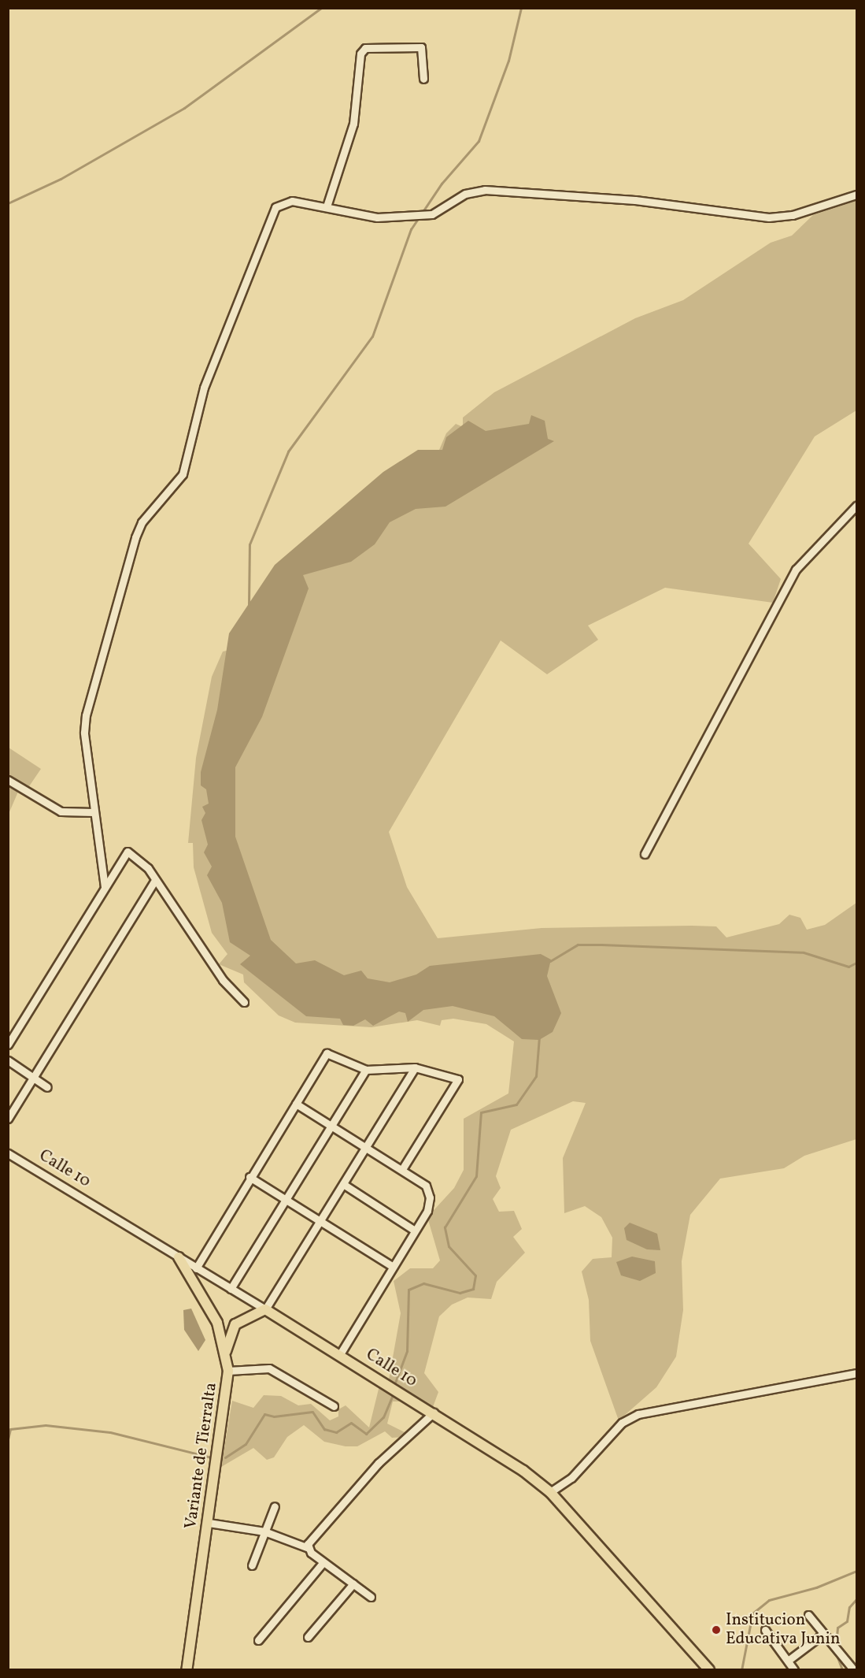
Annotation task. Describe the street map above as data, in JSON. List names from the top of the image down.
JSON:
{
  "streets": {
    "main road": ["Calle 10", "Variante de Tierralta"]
  },
  "crossings": [
    ["Calle 10", "Variante de Tierralta"]
  ],
  "places": ["Institucion Educativa Junin"]
}
